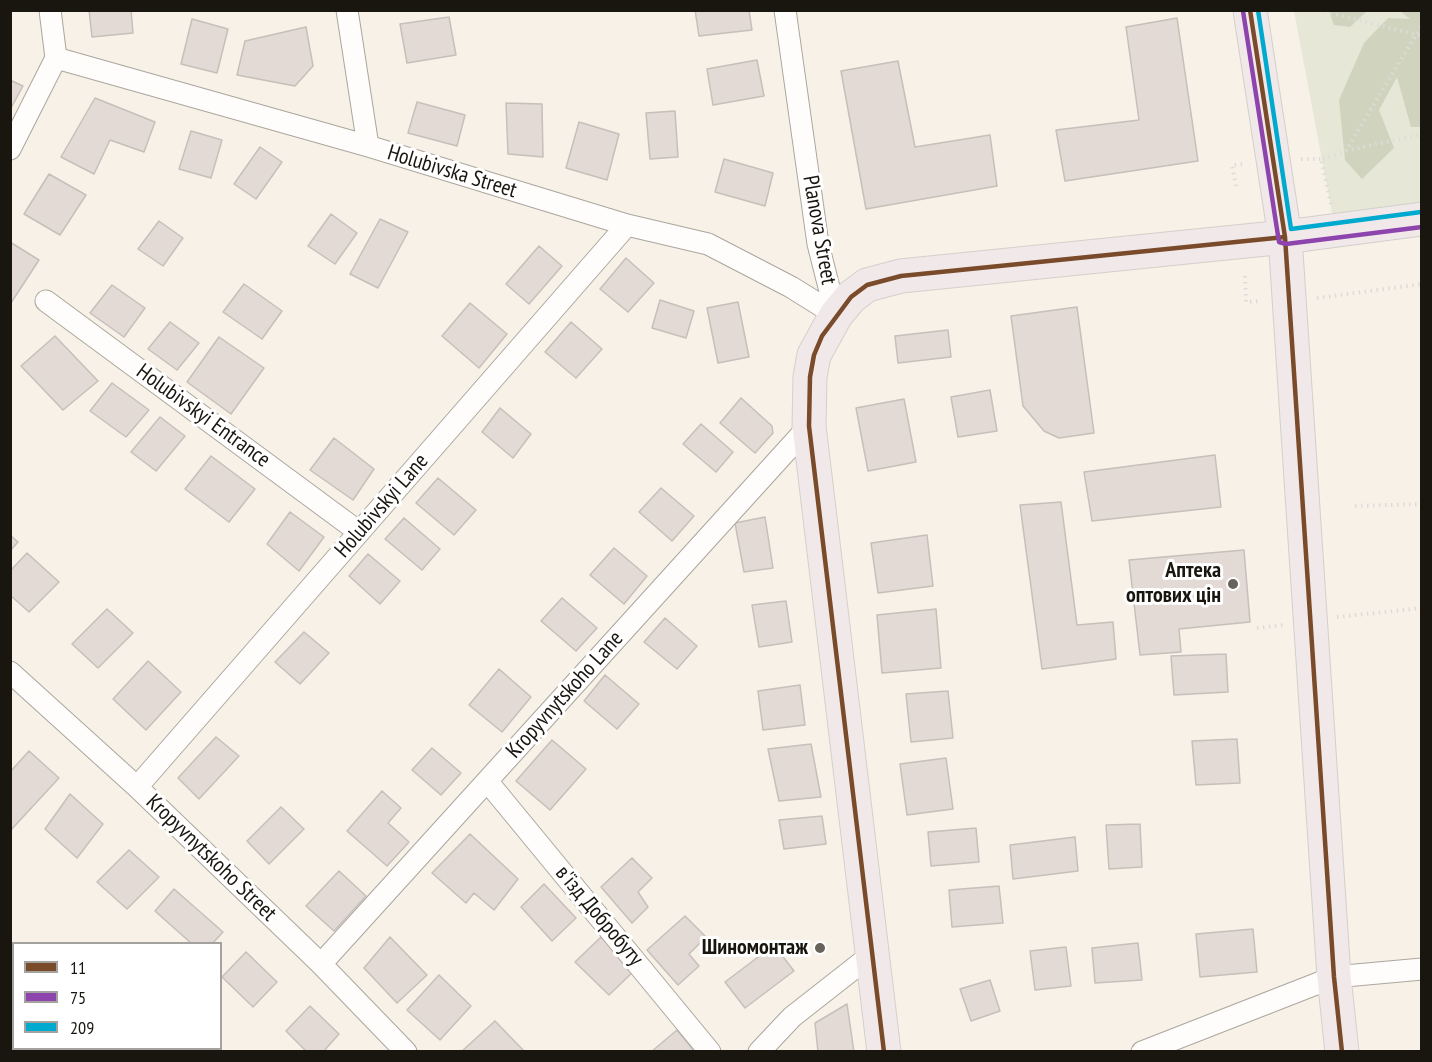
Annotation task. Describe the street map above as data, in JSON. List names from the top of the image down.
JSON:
{
  "streets": {
    "main road": ["Planova Street"],
    "street": [
      "Holubivska Street",
      "Holubivskyi Entrance",
      "Holubivskyi Lane",
      "Kropyvnytskoho Lane",
      "Kropyvnytskoho Street",
      "в'їзд Добробуту"
    ]
  },
  "crossings": [
    ["Holubivska Street", "Planova Street"],
    ["Holubivska Street", "Holubivskyi Lane"],
    ["Planova Street", "Kropyvnytskoho Lane"],
    ["Holubivskyi Entrance", "Holubivskyi Lane"],
    ["Holubivskyi Lane", "Kropyvnytskoho Street"],
    ["Kropyvnytskoho Lane", "Kropyvnytskoho Street"],
    ["Kropyvnytskoho Lane", "в'їзд Добробуту"]
  ],
  "places": ["Аптека оптових цін", "Шиномонтаж"],
  "lines": ["transit line 11", "transit line 209", "transit line 75"],
  "legend": ["11", "75", "209"]
}
